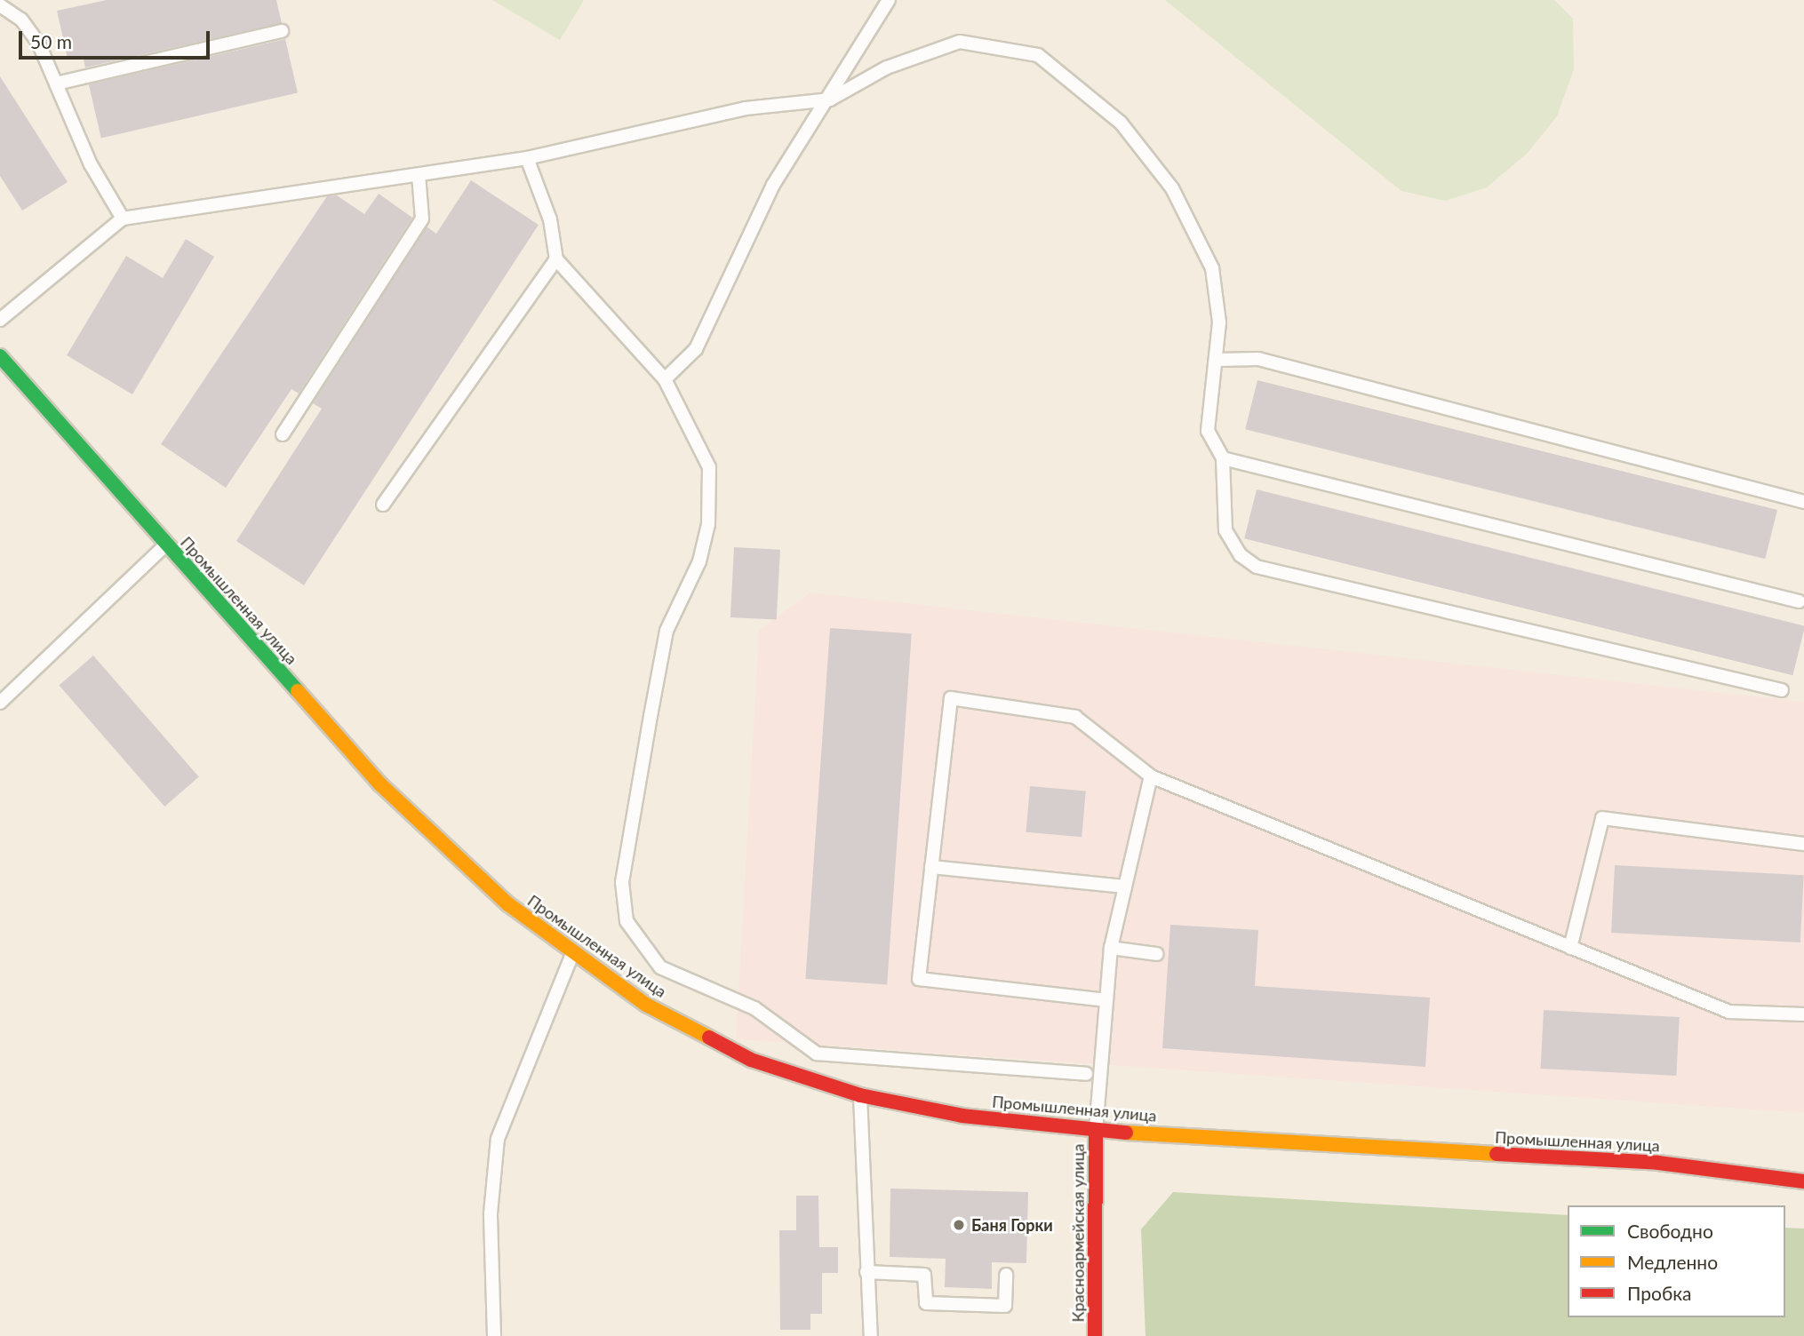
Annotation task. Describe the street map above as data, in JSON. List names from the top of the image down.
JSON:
{
  "streets": {
    "main road": ["Промышленная улица", "Красноармейская улица"]
  },
  "crossings": [
    ["Промышленная улица", "Красноармейская улица"]
  ],
  "places": ["Баня Горки"],
  "legend": ["Свободно", "Медленно", "Пробка"],
  "scale_bar": "50 m"
}
